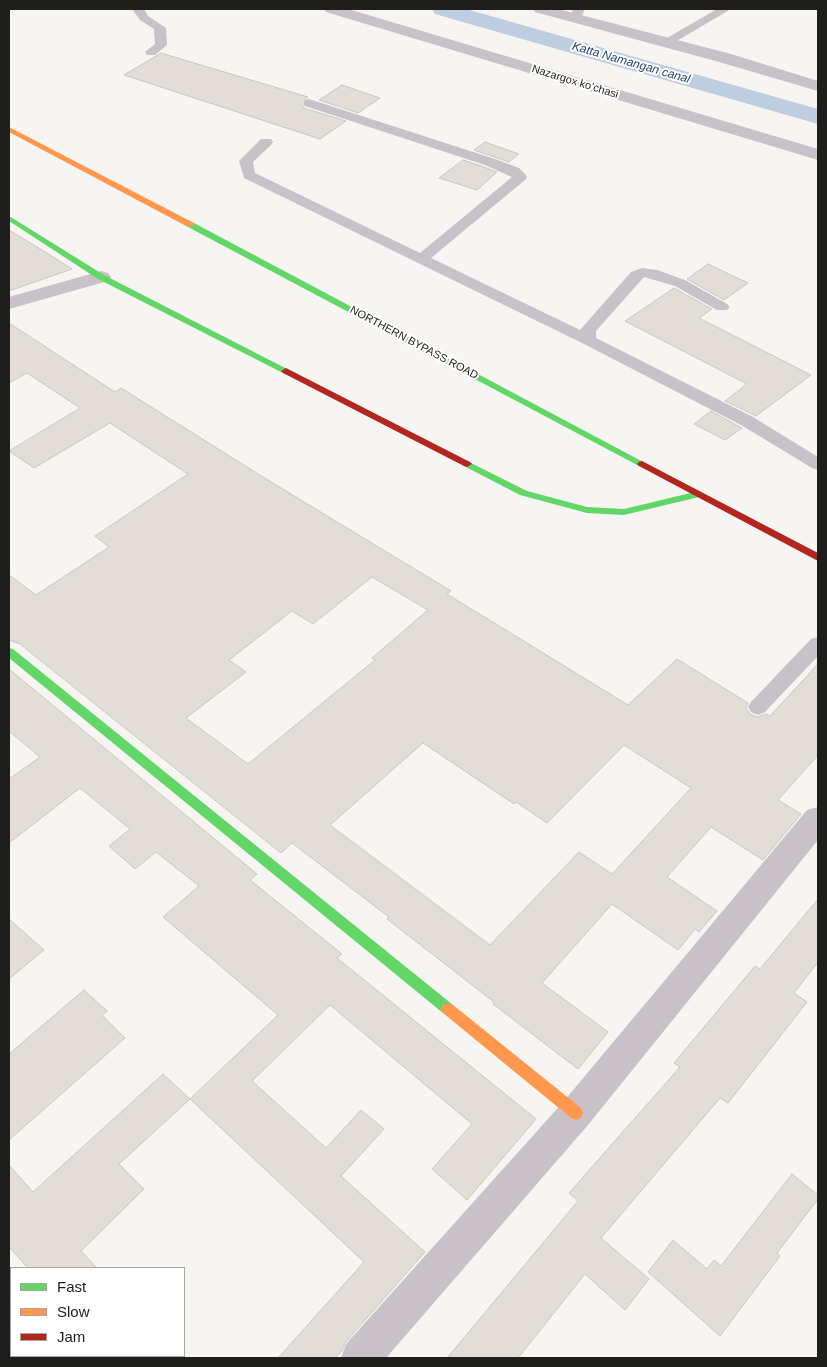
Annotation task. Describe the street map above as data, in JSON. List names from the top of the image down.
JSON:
{
  "streets": {
    "street": ["Nazargox koʻchasi", "NORTHERN BYPASS ROAD"]
  },
  "water": ["Katta Namangan canal"],
  "legend": ["Fast", "Slow", "Jam"]
}
